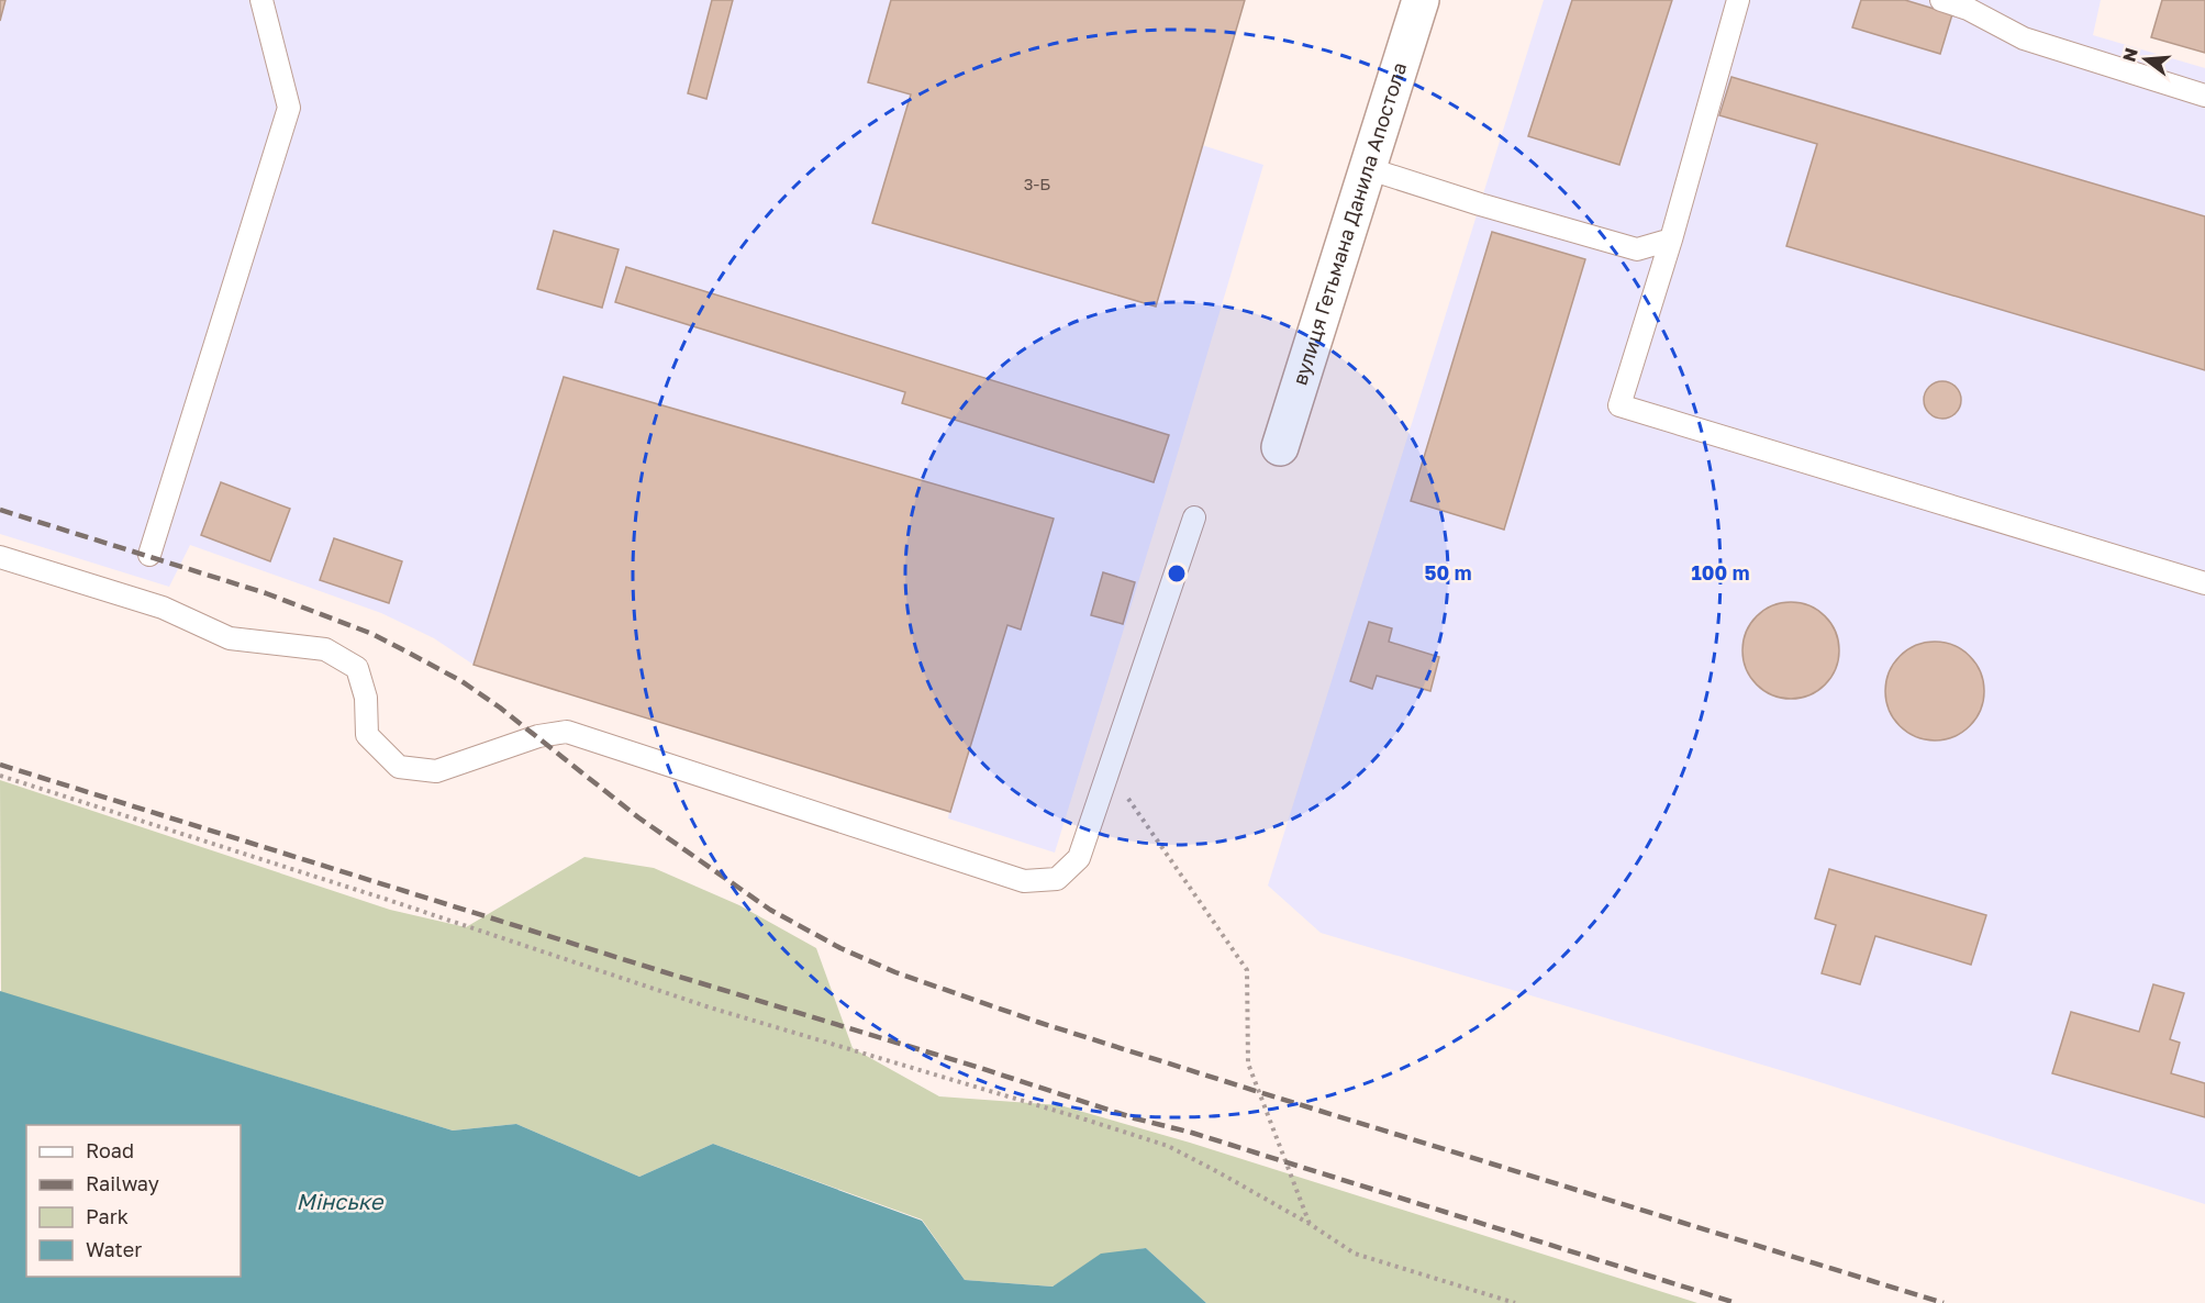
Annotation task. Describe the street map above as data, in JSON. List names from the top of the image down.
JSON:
{
  "streets": {
    "street": ["вулиця Гетьмана Данила Апостола"]
  },
  "water": ["Мінське"],
  "house_numbers": ["3-Б"],
  "legend": [
    "Road",
    "Railway",
    "Park",
    "Water"
  ],
  "north": "left",
  "rings": ["50 m", "100 m"]
}
